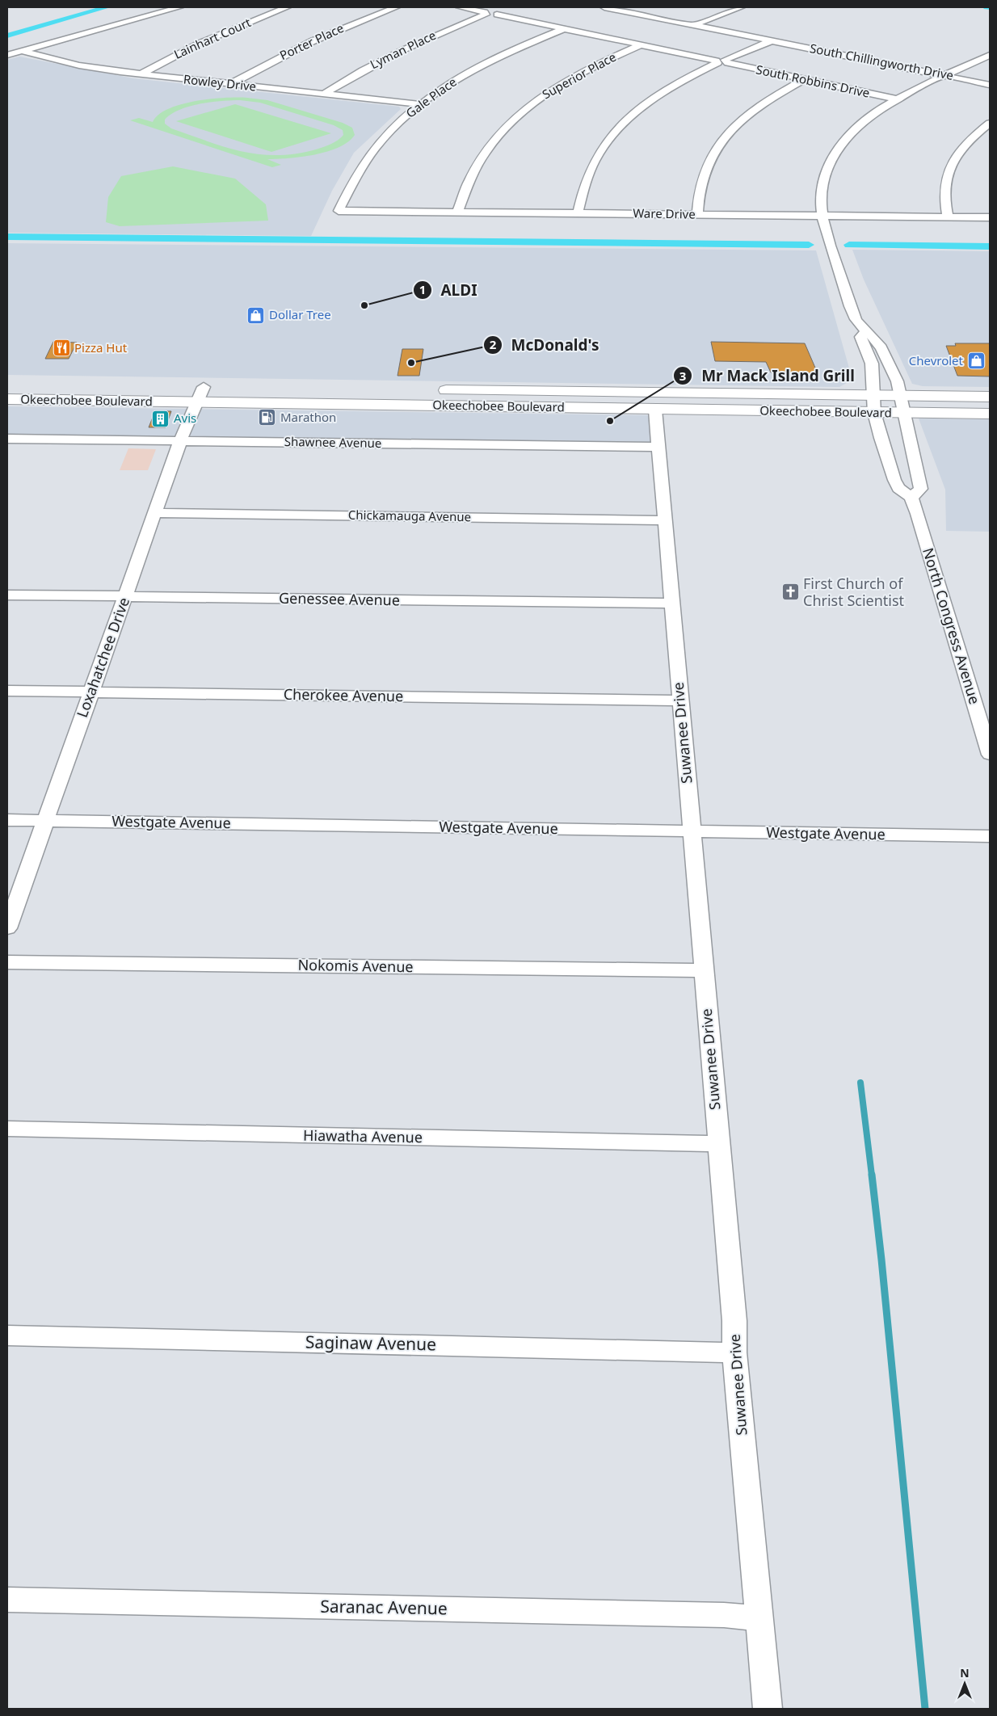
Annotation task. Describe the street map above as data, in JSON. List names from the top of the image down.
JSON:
{
  "streets": {
    "main road": ["Okeechobee Boulevard"],
    "street": [
      "Lainhart Court",
      "Porter Place",
      "Lyman Place",
      "South Chillingworth Drive",
      "Superior Place",
      "South Robbins Drive",
      "Rowley Drive",
      "Gale Place",
      "Ware Drive",
      "Shawnee Avenue",
      "Chickamauga Avenue",
      "Genessee Avenue",
      "North Congress Avenue",
      "Loxahatchee Drive",
      "Cherokee Avenue",
      "Suwanee Drive",
      "Westgate Avenue",
      "Nokomis Avenue",
      "Hiawatha Avenue",
      "Saginaw Avenue",
      "Saranac Avenue"
    ]
  },
  "crossings": [
    ["Lainhart Court", "Rowley Drive"],
    ["Porter Place", "Rowley Drive"],
    ["Lyman Place", "Rowley Drive"],
    ["Superior Place", "South Robbins Drive"],
    ["Superior Place", "Ware Drive"],
    ["South Robbins Drive", "Gale Place"],
    ["Rowley Drive", "Gale Place"],
    ["Gale Place", "Ware Drive"],
    ["Okeechobee Boulevard", "Loxahatchee Drive"],
    ["Okeechobee Boulevard", "Suwanee Drive"],
    ["Shawnee Avenue", "Loxahatchee Drive"],
    ["Shawnee Avenue", "Suwanee Drive"],
    ["Chickamauga Avenue", "Loxahatchee Drive"],
    ["Chickamauga Avenue", "Suwanee Drive"],
    ["Genessee Avenue", "Loxahatchee Drive"],
    ["Genessee Avenue", "Suwanee Drive"],
    ["Loxahatchee Drive", "Cherokee Avenue"],
    ["Loxahatchee Drive", "Westgate Avenue"],
    ["Cherokee Avenue", "Suwanee Drive"],
    ["Suwanee Drive", "Westgate Avenue"],
    ["Suwanee Drive", "Nokomis Avenue"],
    ["Suwanee Drive", "Hiawatha Avenue"],
    ["Suwanee Drive", "Saginaw Avenue"],
    ["Suwanee Drive", "Saranac Avenue"]
  ],
  "places": {
    "other": ["ALDI", "McDonald's", "Mr Mack Island Grill"],
    "shop": ["Dollar Tree", "Chevrolet"],
    "restaurant": ["Pizza Hut"],
    "fuel station": ["Marathon"],
    "building": ["Avis"],
    "church": ["First Church of Christ Scientist"]
  },
  "north": "top"
}
